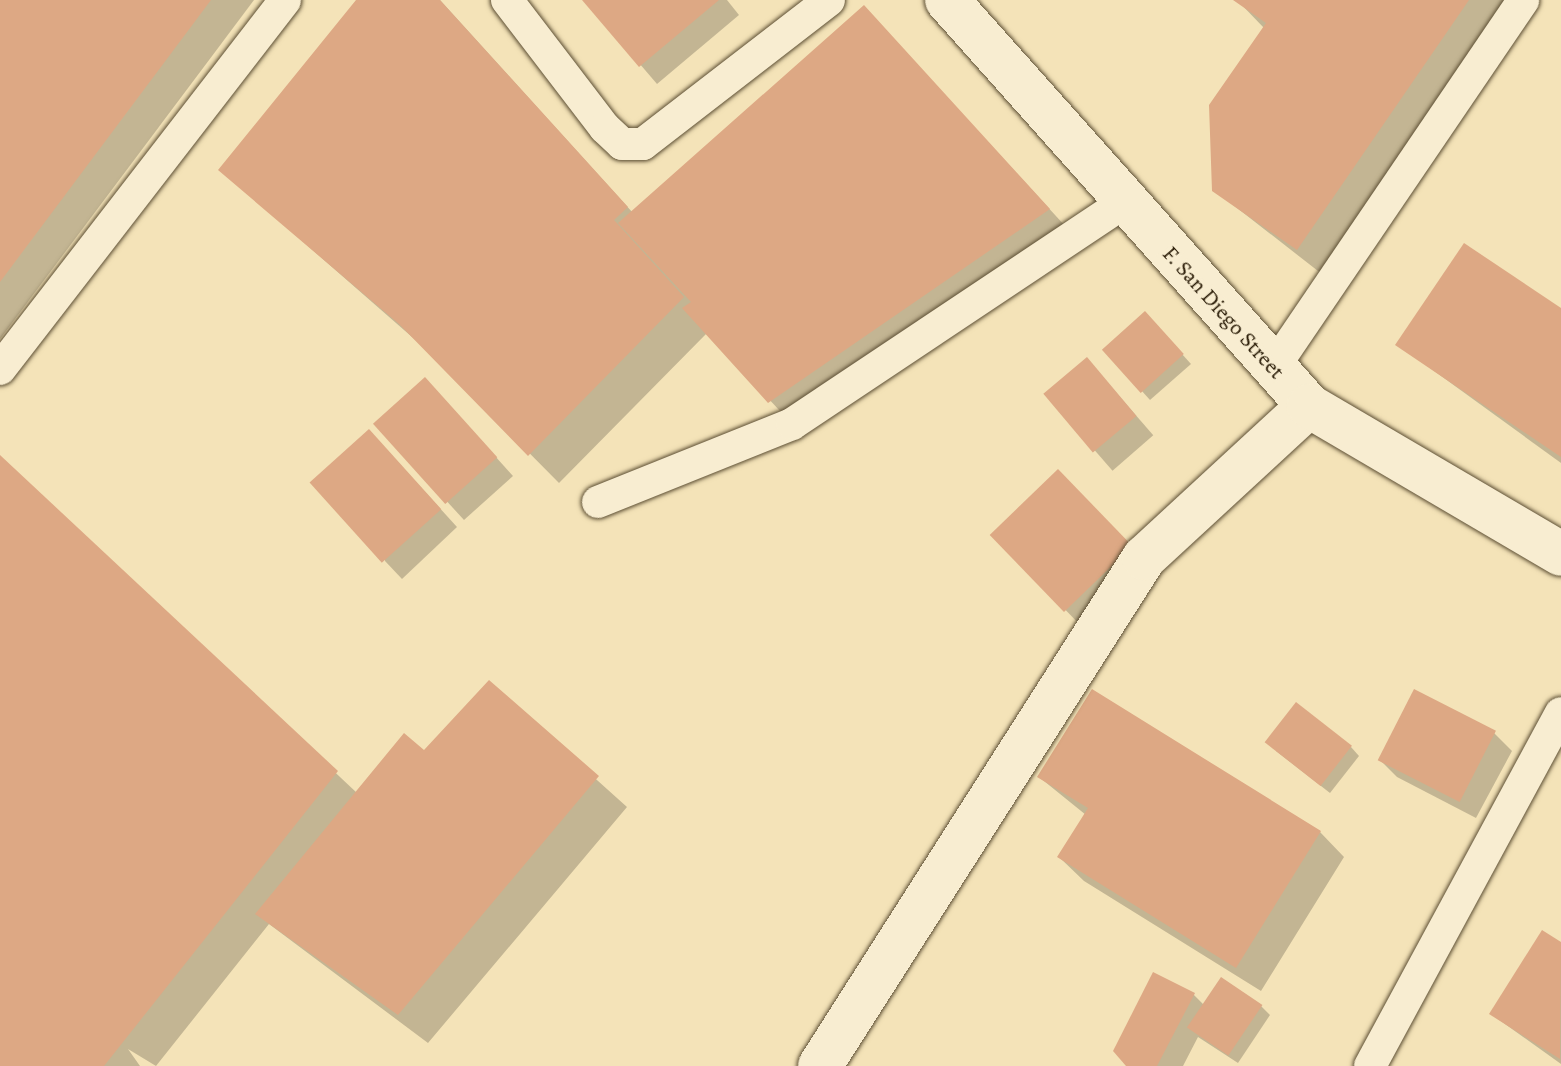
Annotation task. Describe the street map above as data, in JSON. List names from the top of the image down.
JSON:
{
  "streets": {
    "street": ["F. San Diego Street"]
  }
}
